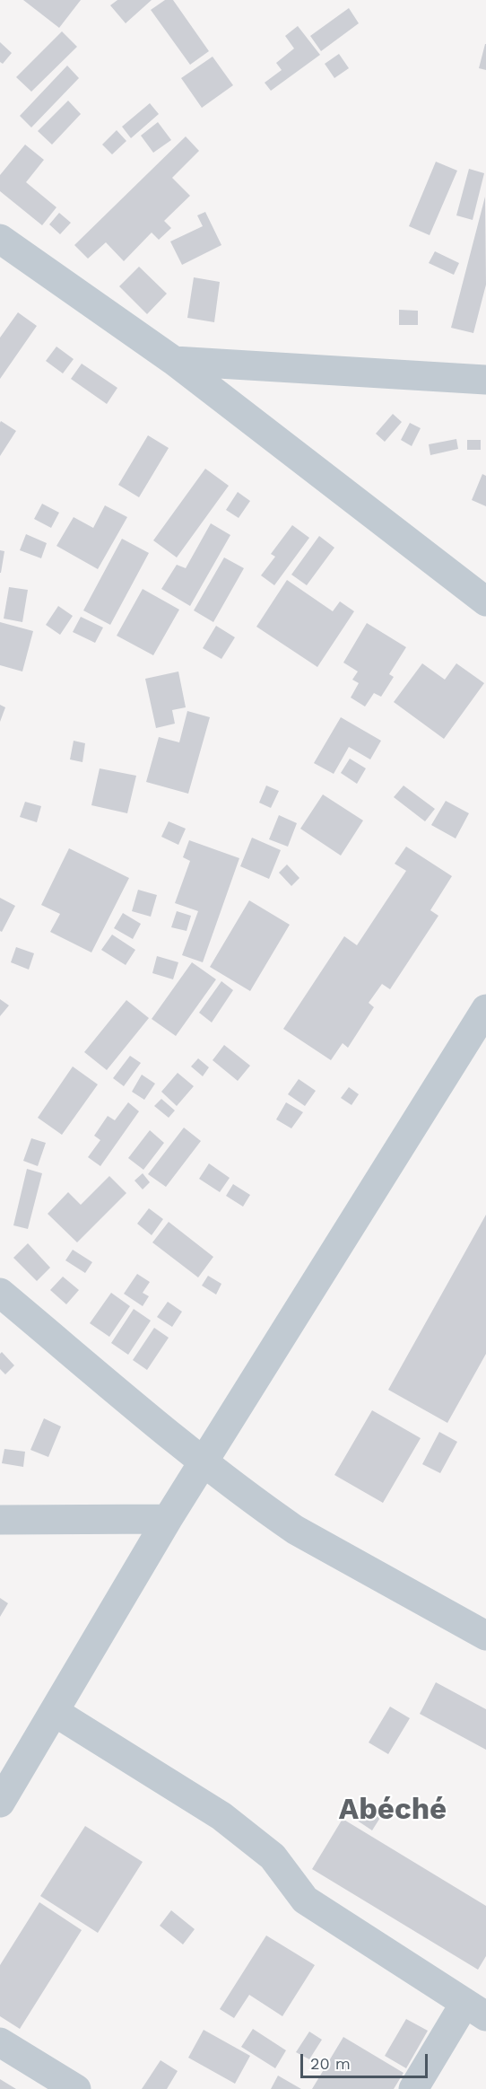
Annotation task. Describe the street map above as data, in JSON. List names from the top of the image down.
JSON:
{
  "districts": ["Abéché"],
  "scale_bar": "20 m"
}
